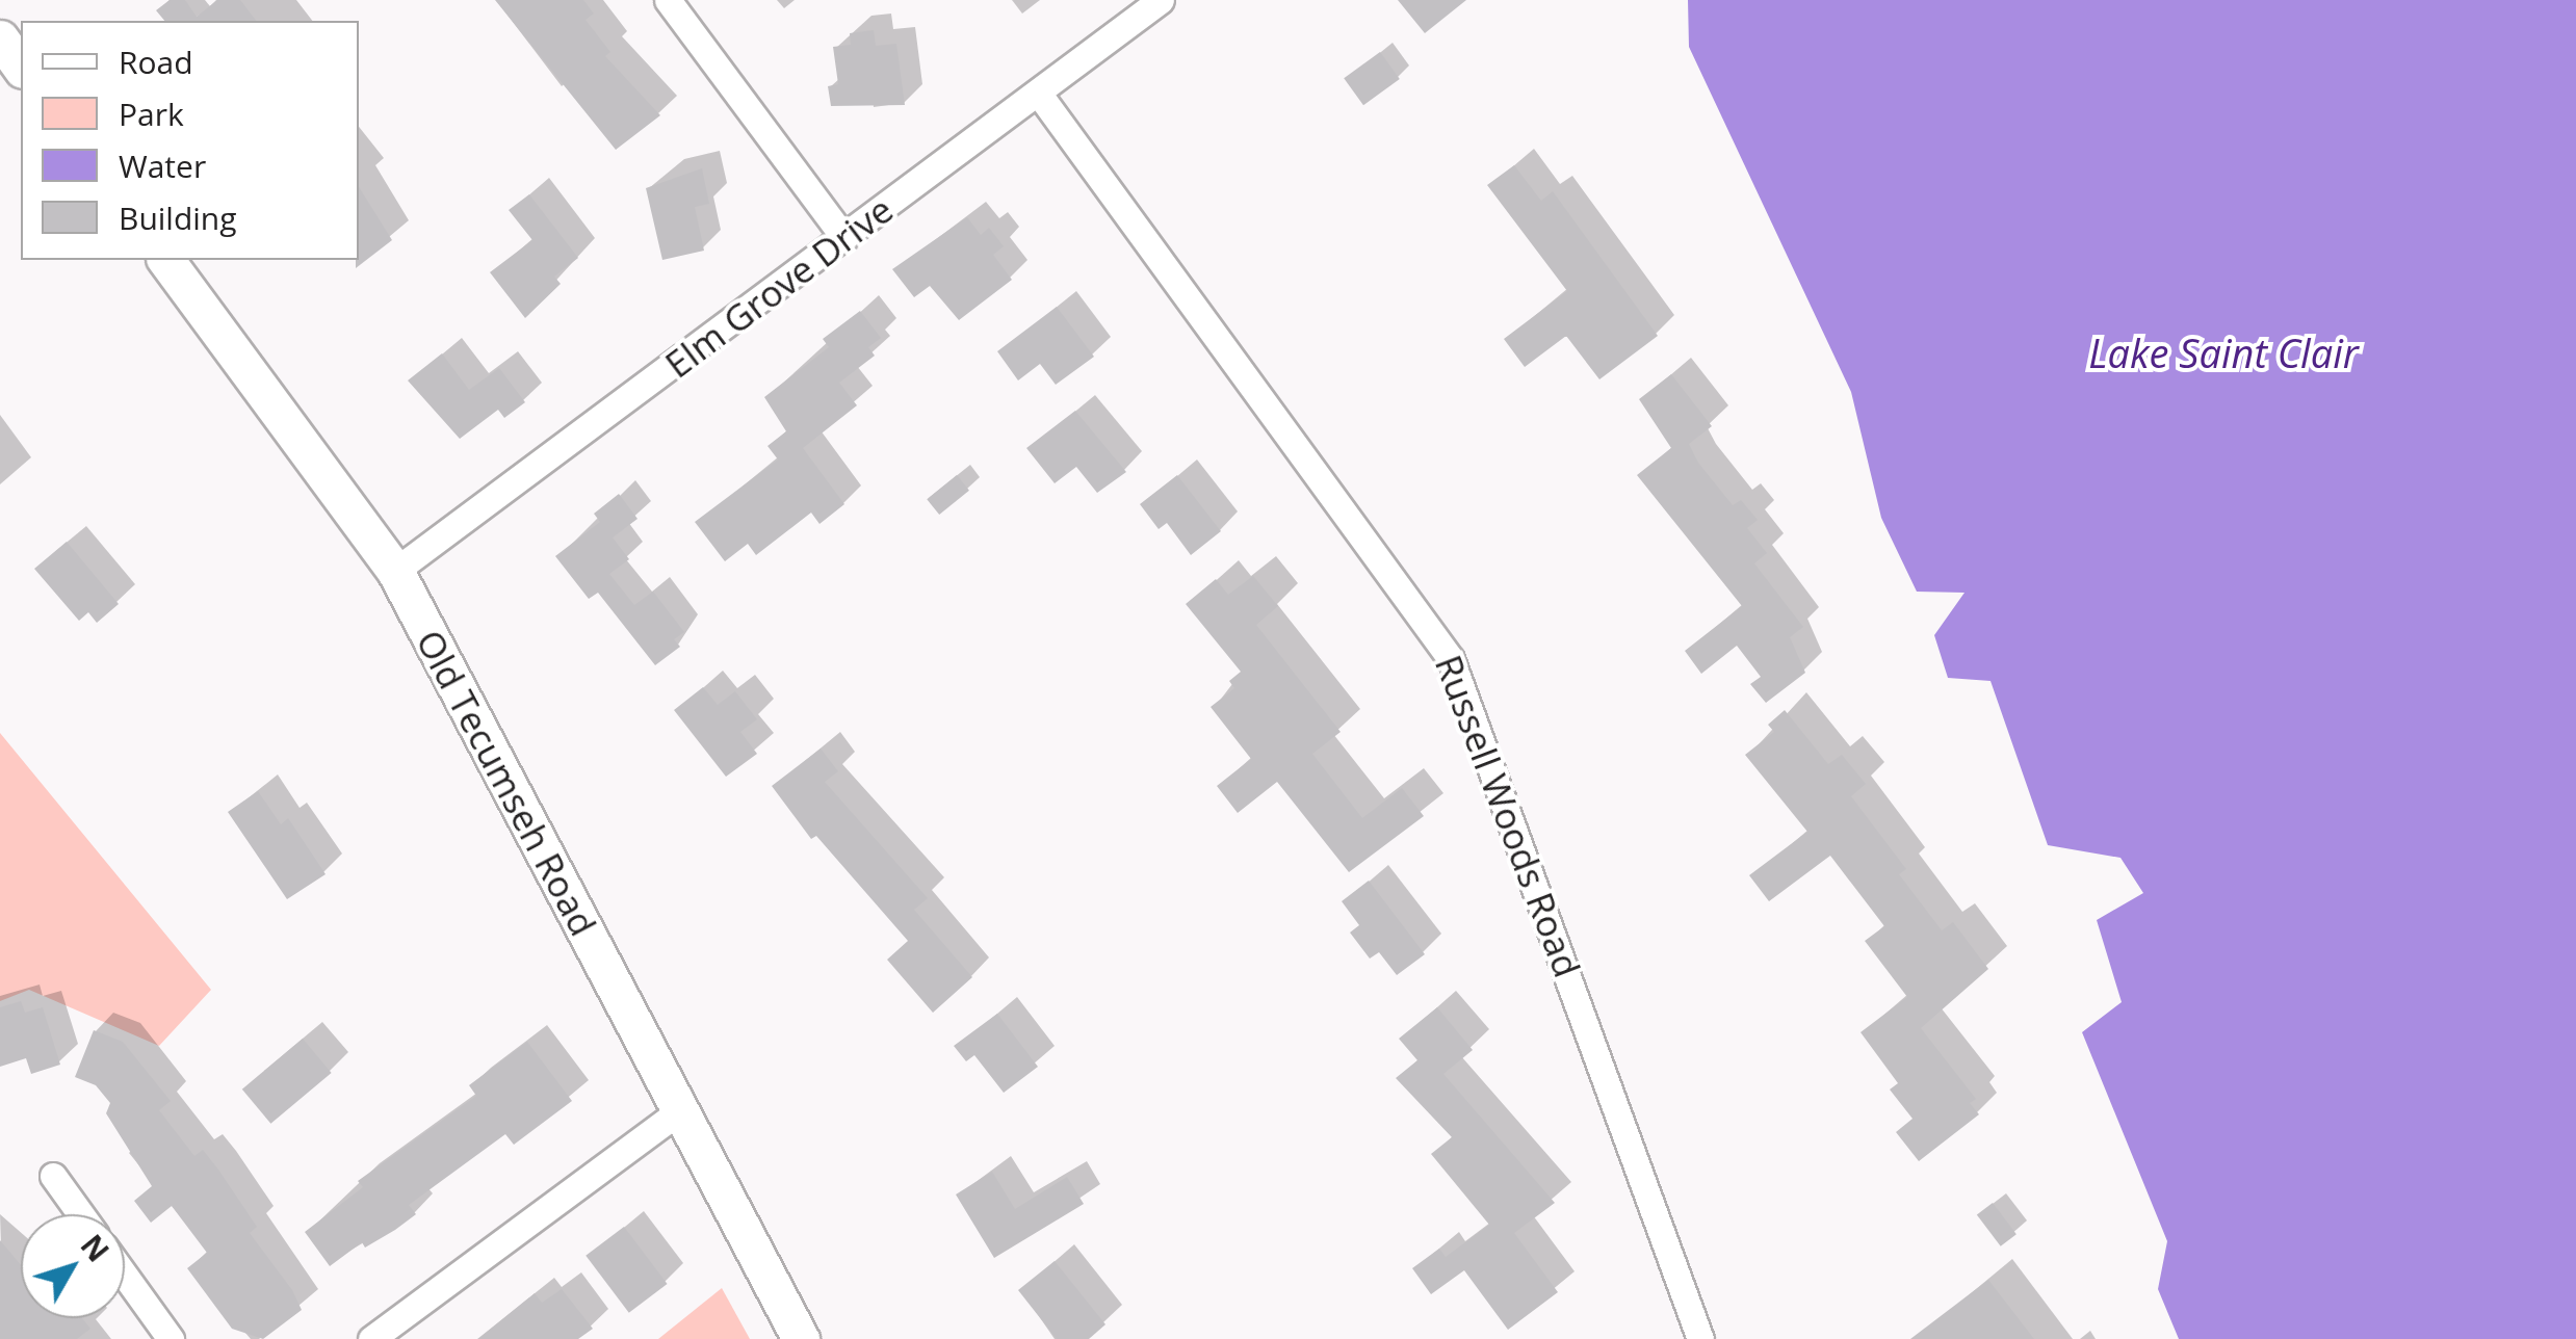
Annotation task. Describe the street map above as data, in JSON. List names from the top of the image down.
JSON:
{
  "streets": {
    "main road": ["Old Tecumseh Road"],
    "street": ["Elm Grove Drive", "Russell Woods Road"]
  },
  "crossings": [
    ["Elm Grove Drive", "Old Tecumseh Road"],
    ["Elm Grove Drive", "Russell Woods Road"]
  ],
  "water": ["Lake Saint Clair"],
  "legend": [
    "Road",
    "Park",
    "Water",
    "Building"
  ],
  "north": "top right"
}
